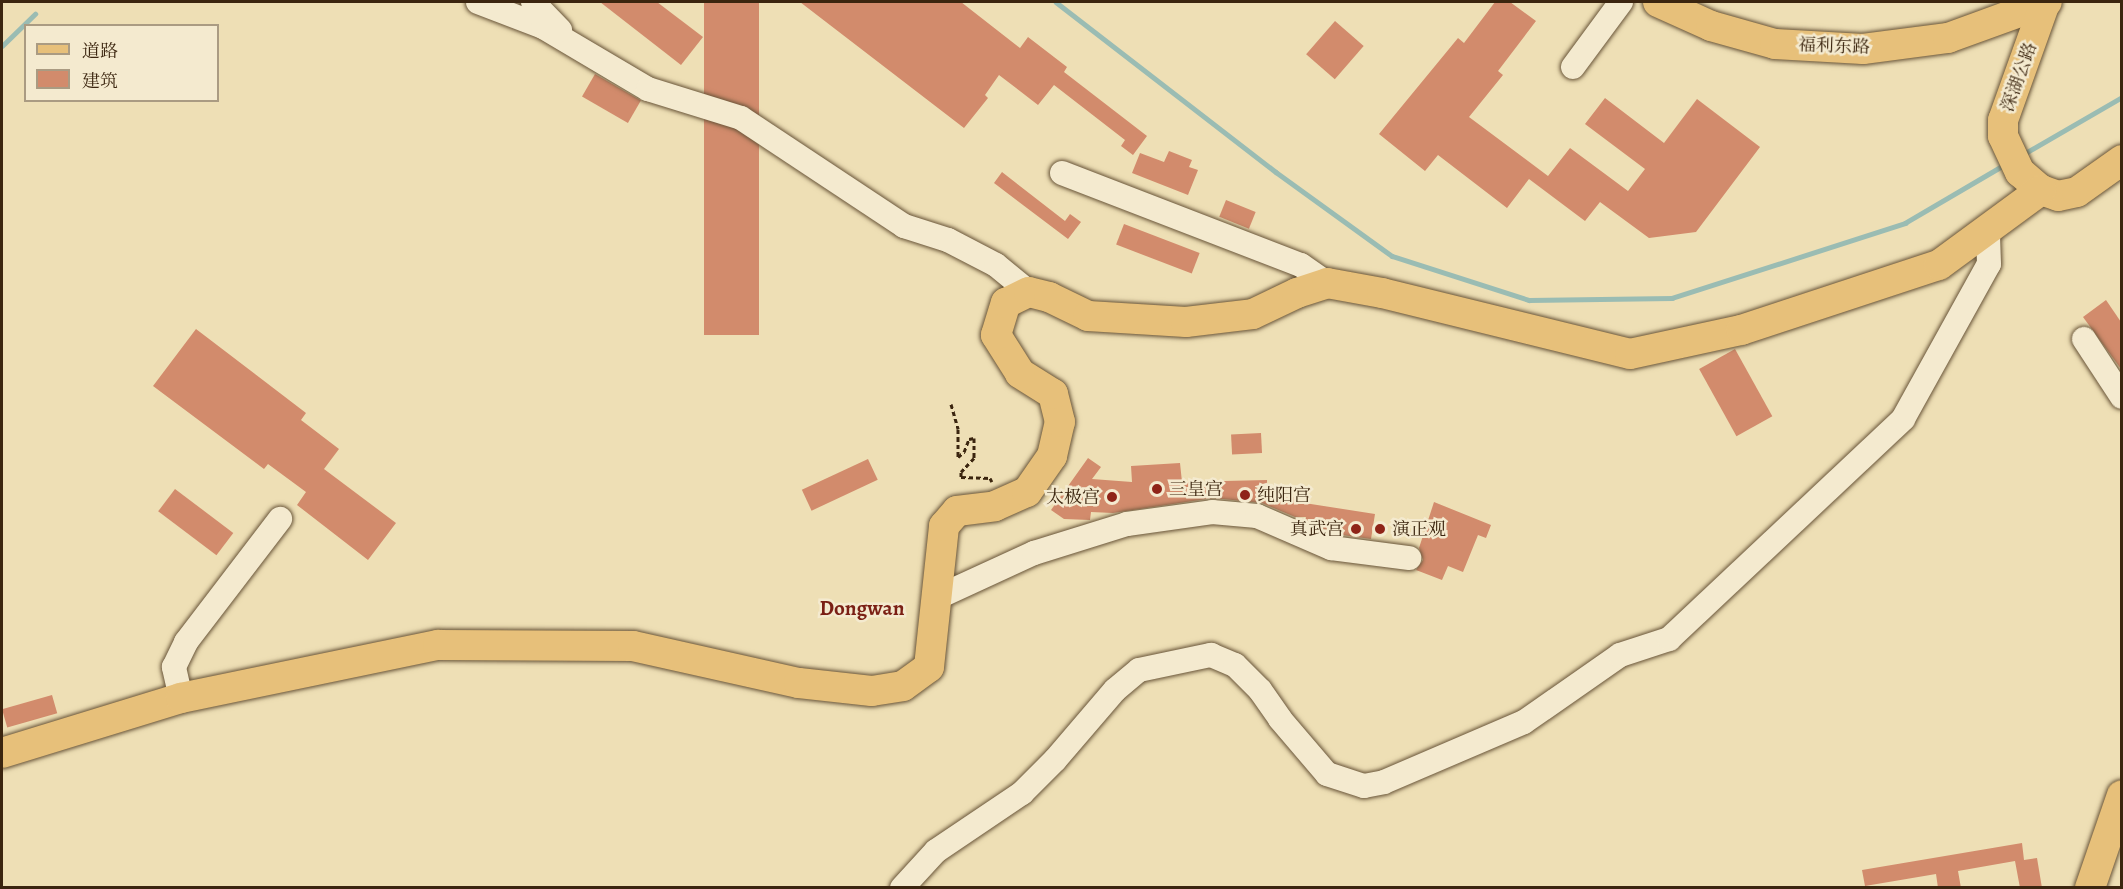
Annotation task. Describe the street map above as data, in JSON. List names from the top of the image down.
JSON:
{
  "streets": {
    "main road": ["福利东路", "深湖公路"]
  },
  "crossings": [
    ["福利东路", "深湖公路"]
  ],
  "districts": ["Dongwan"],
  "places": [
    "三皇宫",
    "纯阳宫",
    "太极宫",
    "真武宫",
    "演正观"
  ],
  "legend": ["道路", "建筑"]
}
